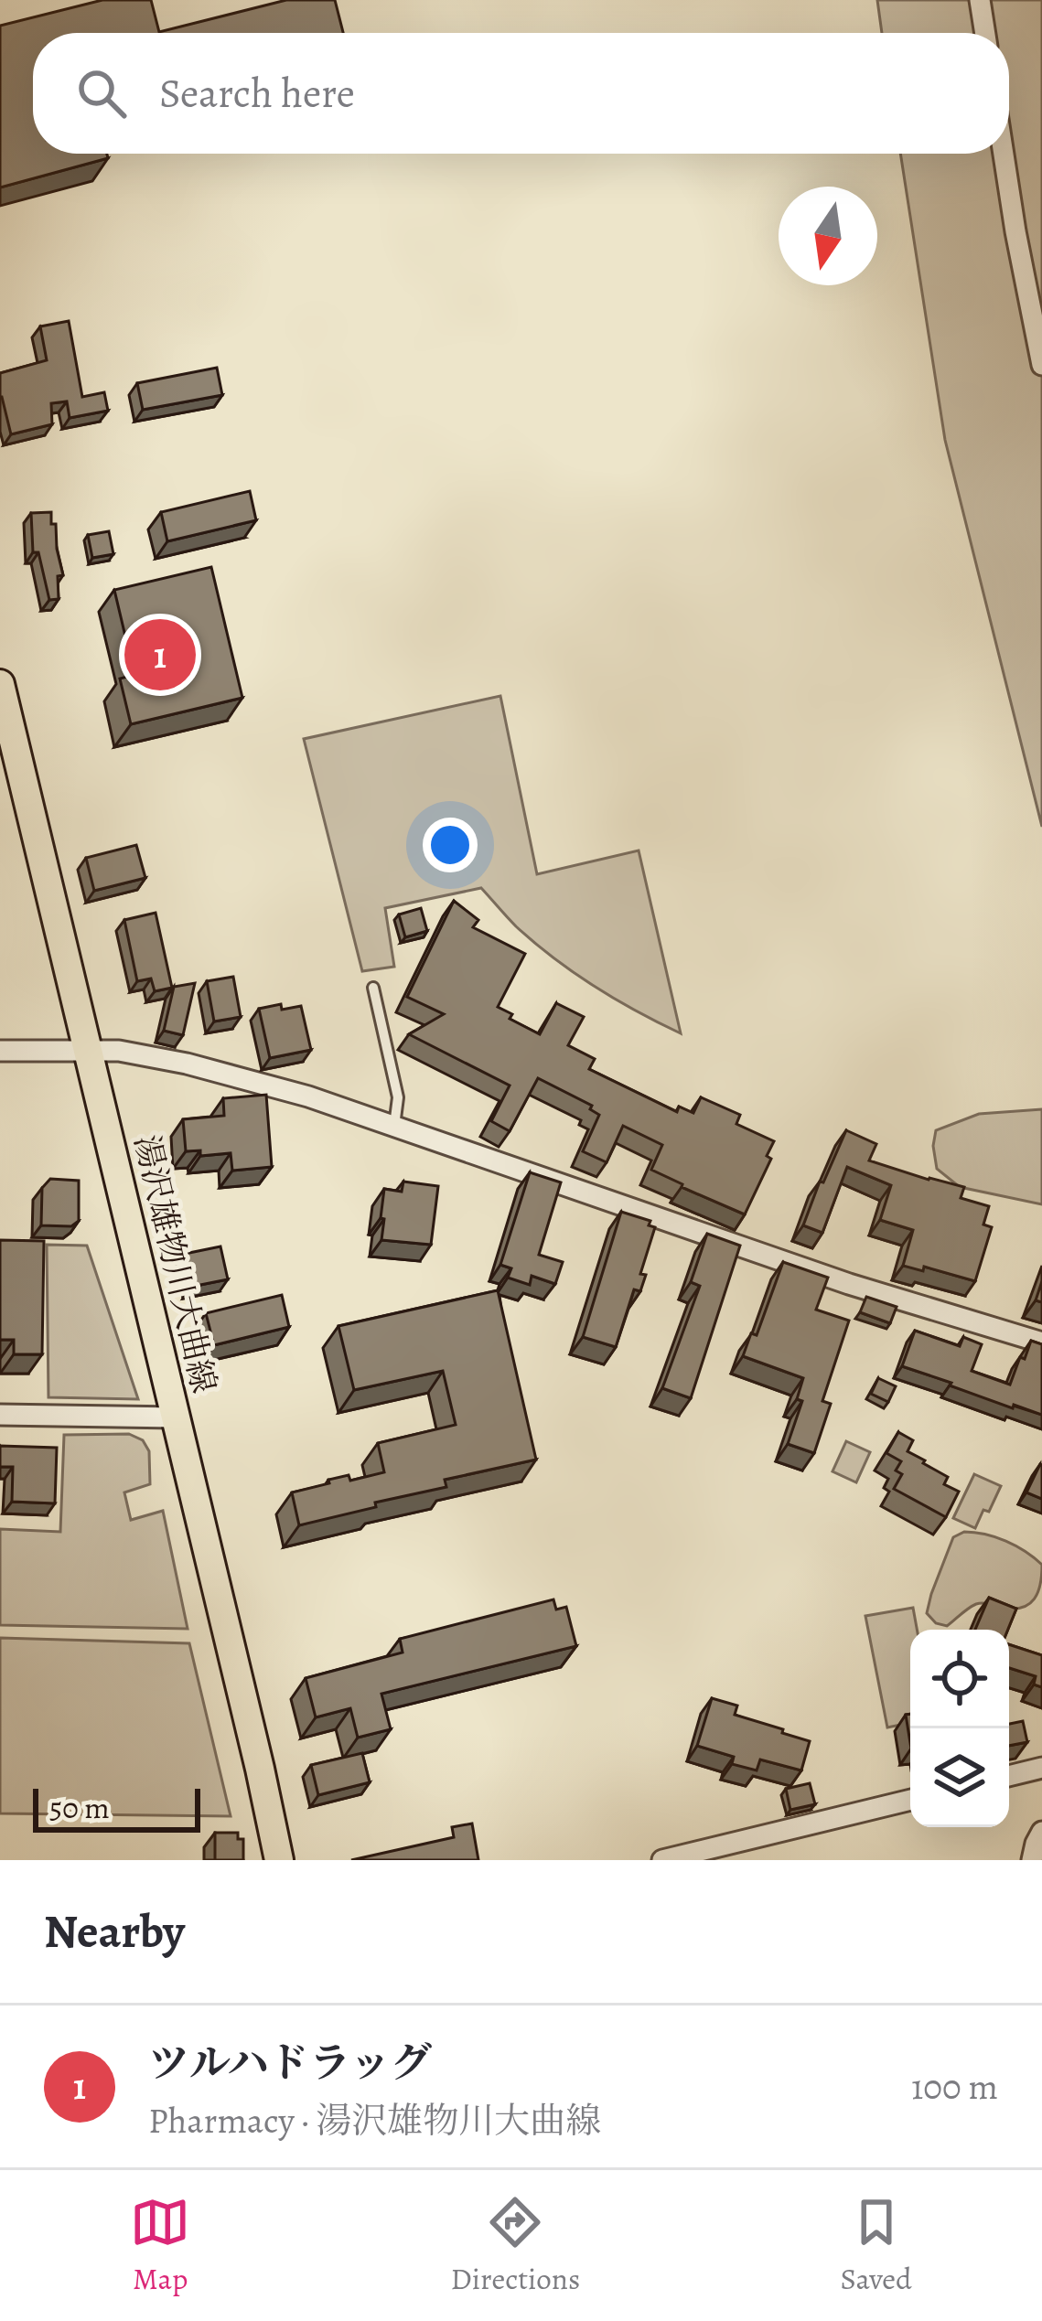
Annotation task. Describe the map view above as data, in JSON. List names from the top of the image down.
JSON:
{
  "streets": {
    "main road": ["湯沢雄物川大曲線"]
  },
  "scale_bar": "50 m",
  "north": "bottom",
  "page": {
    "search": "Search here",
    "pins": "1",
    "scale": "50 m",
    "heading": "Nearby",
    "list": [
      {
        "mark": "1",
        "name": "ツルハドラッグ",
        "note": "Pharmacy · 湯沢雄物川大曲線",
        "value": "100 m"
      }
    ],
    "nav": ["Map", "Directions", "Saved"]
  }
}
